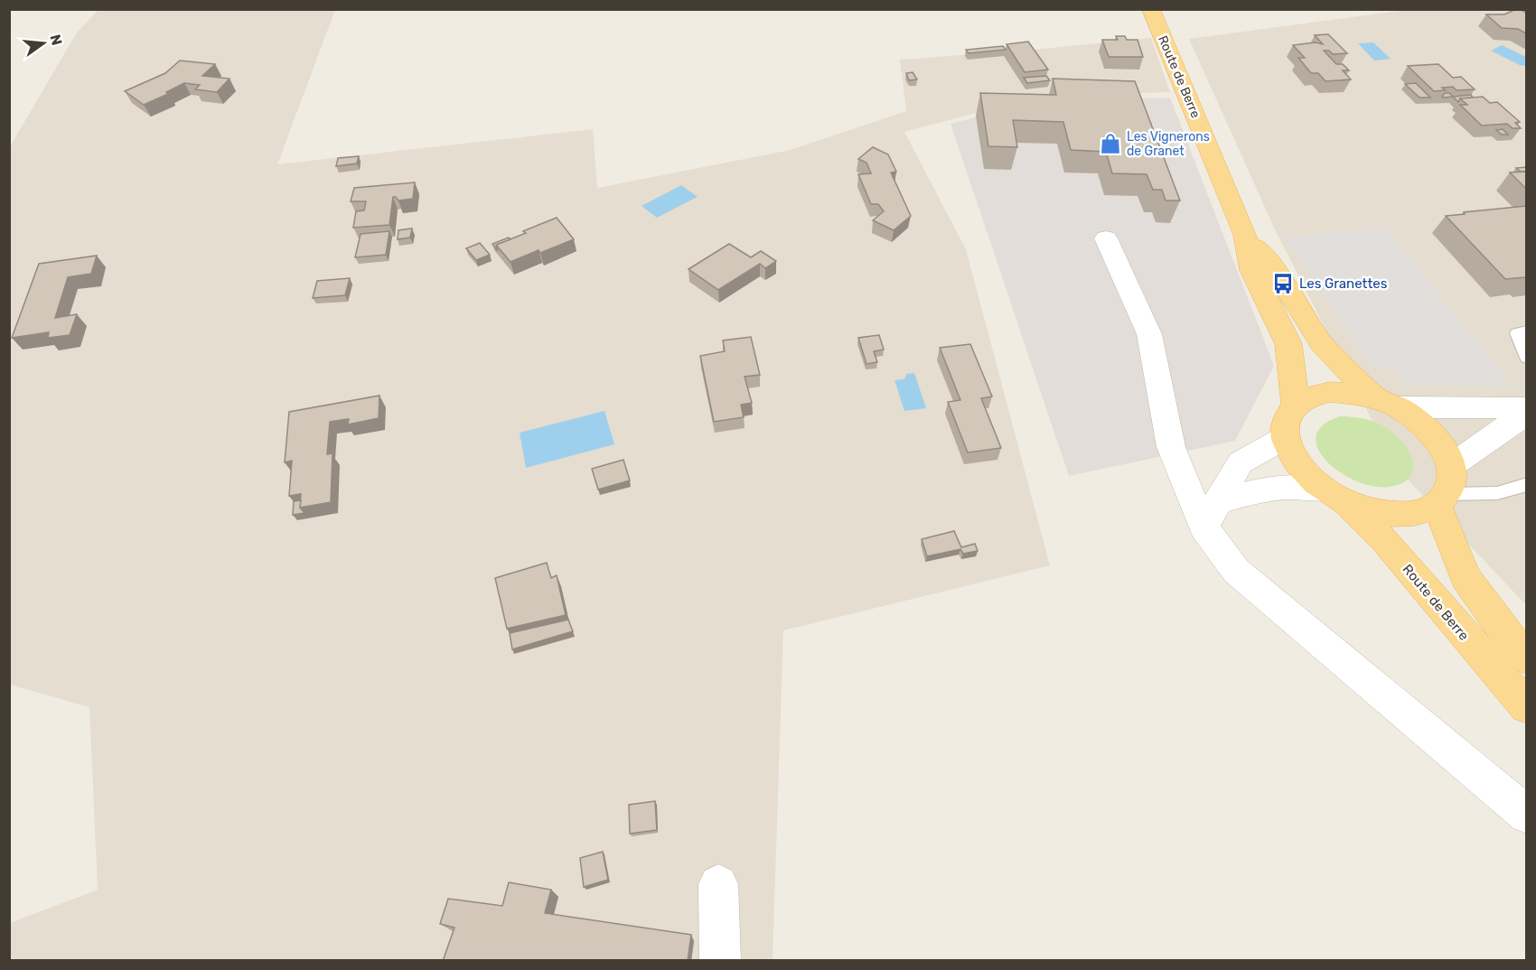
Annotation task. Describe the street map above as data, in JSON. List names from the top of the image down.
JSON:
{
  "streets": {
    "main road": ["Route de Berre"]
  },
  "places": {
    "shop": ["Les Vignerons de Granet"],
    "bus stop": ["Les Granettes"]
  },
  "north": "right"
}
